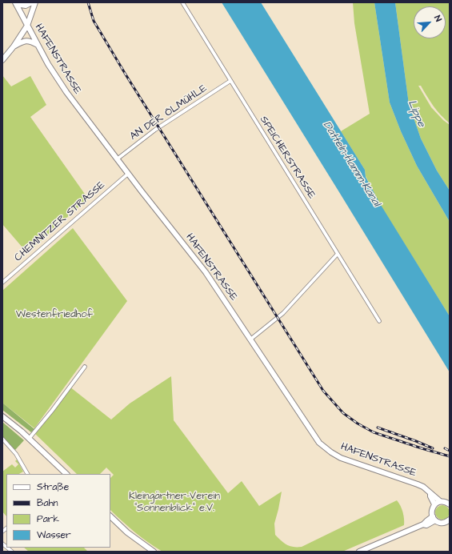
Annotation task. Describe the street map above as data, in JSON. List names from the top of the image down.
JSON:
{
  "streets": {
    "street": [
      "HAFENSTRASSE",
      "AN DER ÖLMÜHLE",
      "SPEICHERSTRASSE",
      "CHEMNITZER STRASSE"
    ]
  },
  "crossings": [
    ["HAFENSTRASSE", "AN DER ÖLMÜHLE"],
    ["HAFENSTRASSE", "CHEMNITZER STRASSE"],
    ["AN DER ÖLMÜHLE", "SPEICHERSTRASSE"]
  ],
  "water": ["Lippe", "Datteln-Hamm-Kanal"],
  "parks": ["Westenfriedhof", "Kleingärtner-Verein “Sonnenblick” e.V."],
  "legend": [
    "Straße",
    "Bahn",
    "Park",
    "Wasser"
  ],
  "north": "top right"
}
